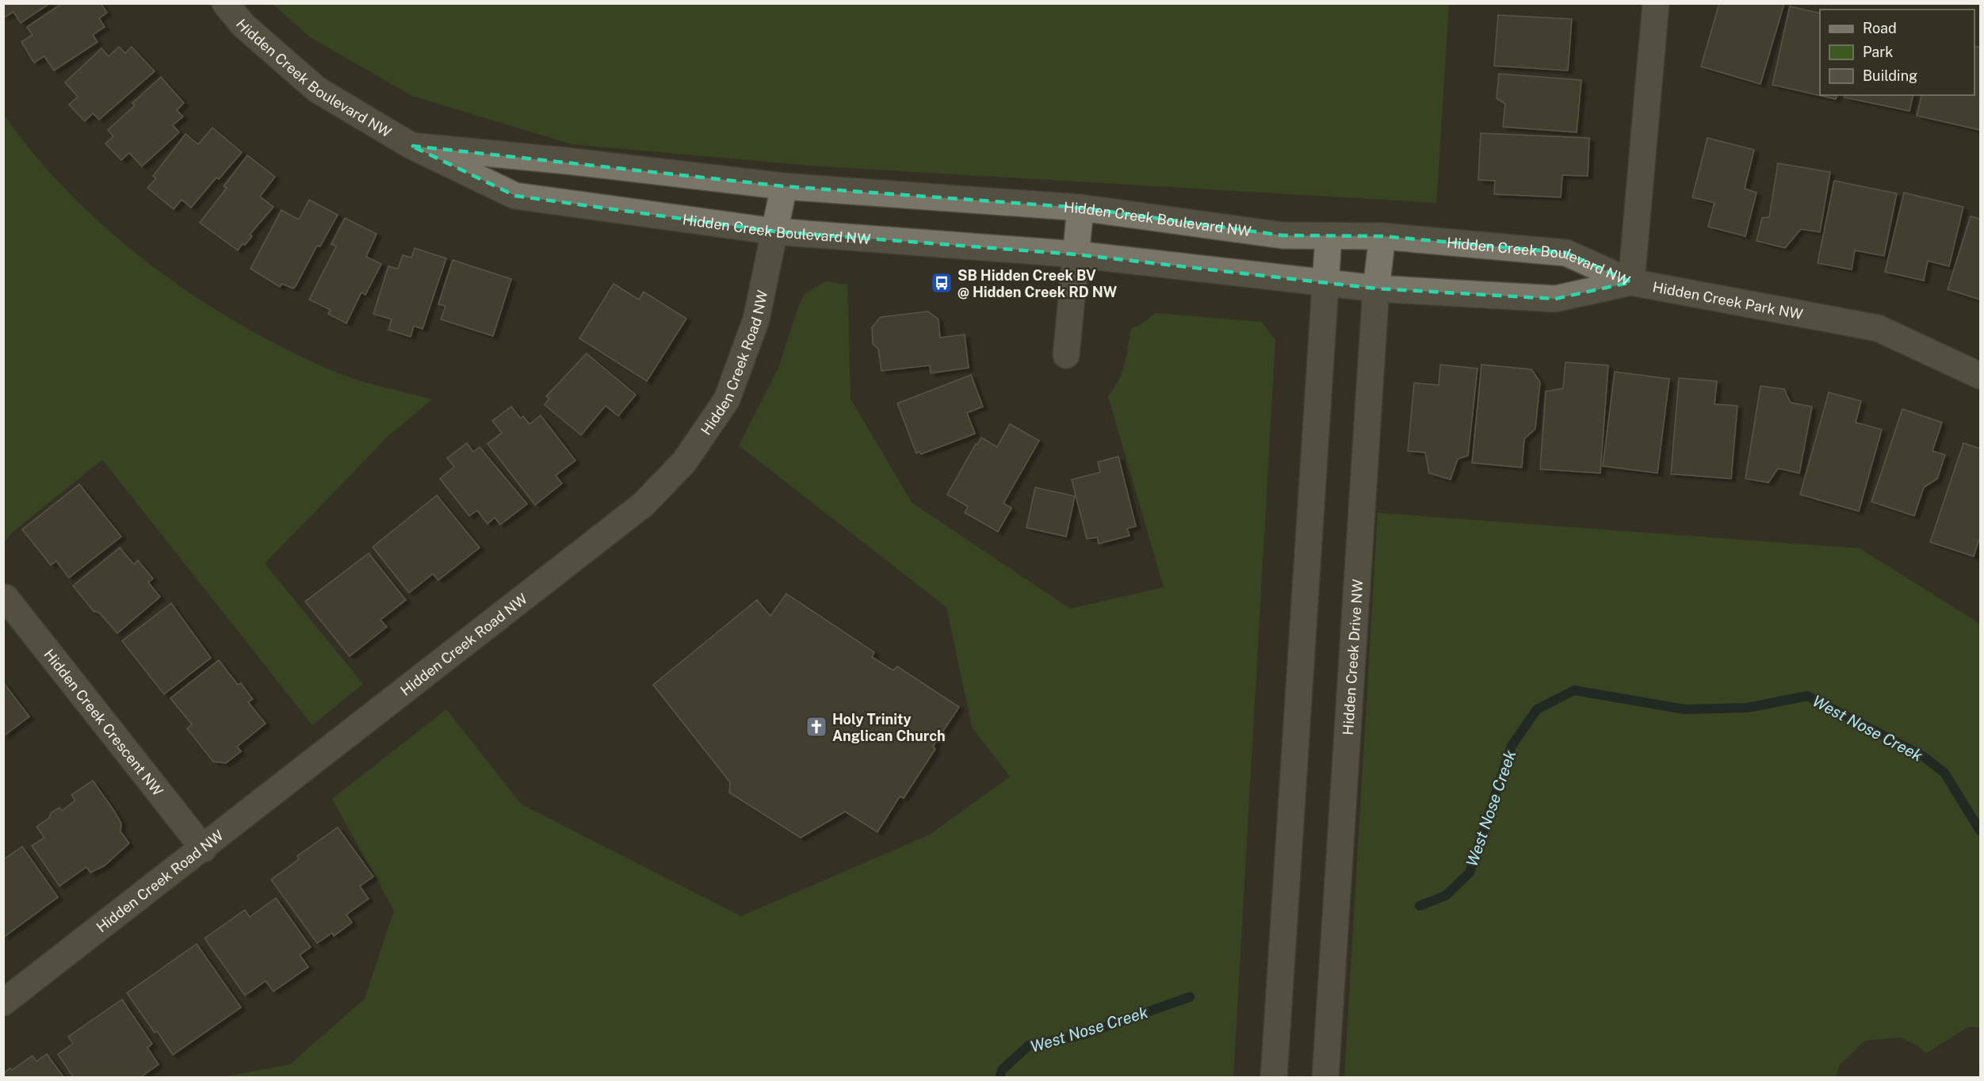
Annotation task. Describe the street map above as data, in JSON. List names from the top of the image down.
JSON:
{
  "streets": {
    "street": [
      "Hidden Creek Boulevard NW",
      "Hidden Creek Park NW",
      "Hidden Creek Road NW",
      "Hidden Creek Drive NW",
      "Hidden Creek Crescent NW"
    ]
  },
  "crossings": [
    ["Hidden Creek Boulevard NW", "Hidden Creek Park NW"],
    ["Hidden Creek Boulevard NW", "Hidden Creek Road NW"],
    ["Hidden Creek Boulevard NW", "Hidden Creek Drive NW"],
    ["Hidden Creek Road NW", "Hidden Creek Crescent NW"]
  ],
  "water": ["West Nose Creek"],
  "places": {
    "bus stop": ["SB Hidden Creek BV @ Hidden Creek RD NW"],
    "church": ["Holy Trinity Anglican Church"]
  },
  "legend": ["Road", "Park", "Building"]
}
